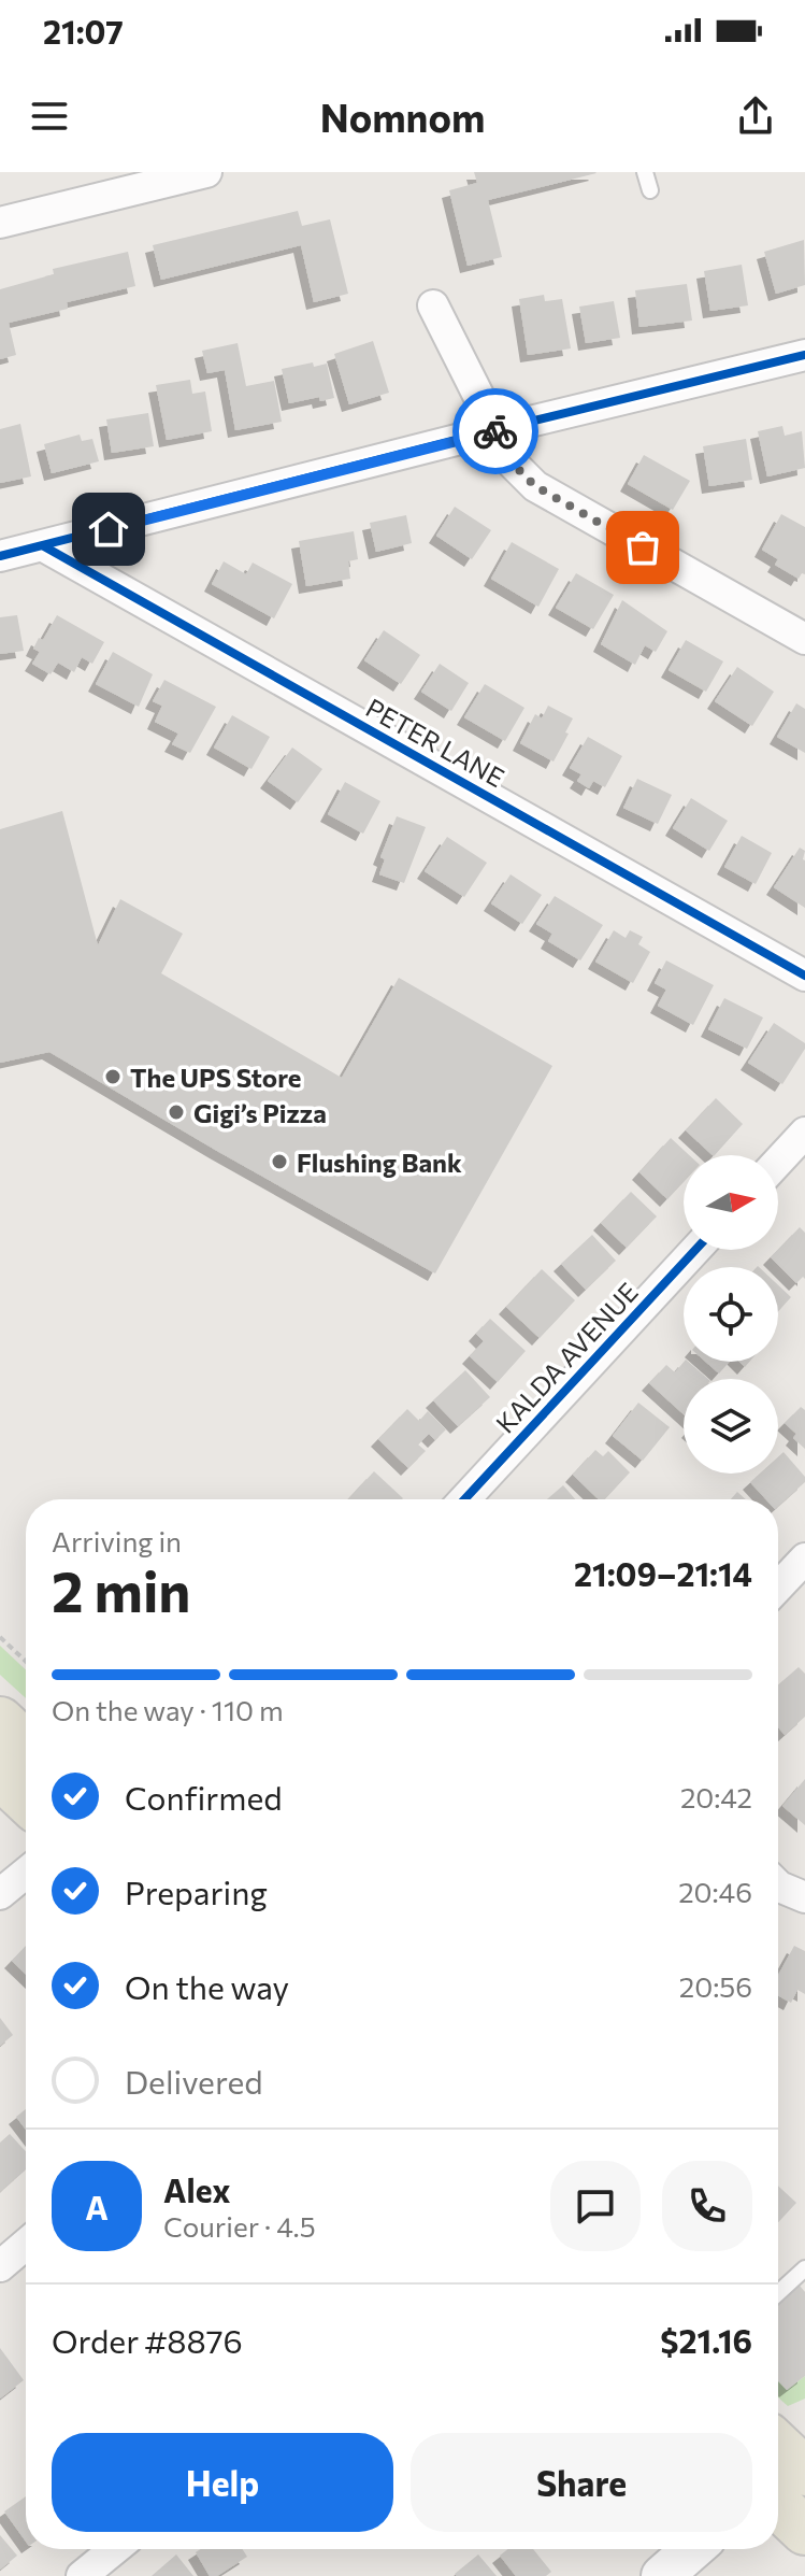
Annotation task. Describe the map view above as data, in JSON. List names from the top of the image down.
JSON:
{
  "streets": {
    "street": ["PETER LANE", "KALDA AVENUE"]
  },
  "places": ["The UPS Store", "Gigi’s Pizza", "Flushing Bank"],
  "north": "right",
  "page": {
    "status": "21:07",
    "header": "Nomnom",
    "heading": ["2 min", "Arriving in", "21:09–21:14"],
    "panel": [
      "Alex",
      "Courier · 4.5",
      "Order #8876",
      "$21.16"
    ],
    "bar": "On the way · 110 m",
    "list": [
      ["Confirmed", "20:42"],
      ["Preparing", "20:46"],
      ["On the way", "20:56"],
      "Delivered"
    ],
    "round": "A",
    "buttons": ["Help", "Share"]
  }
}
